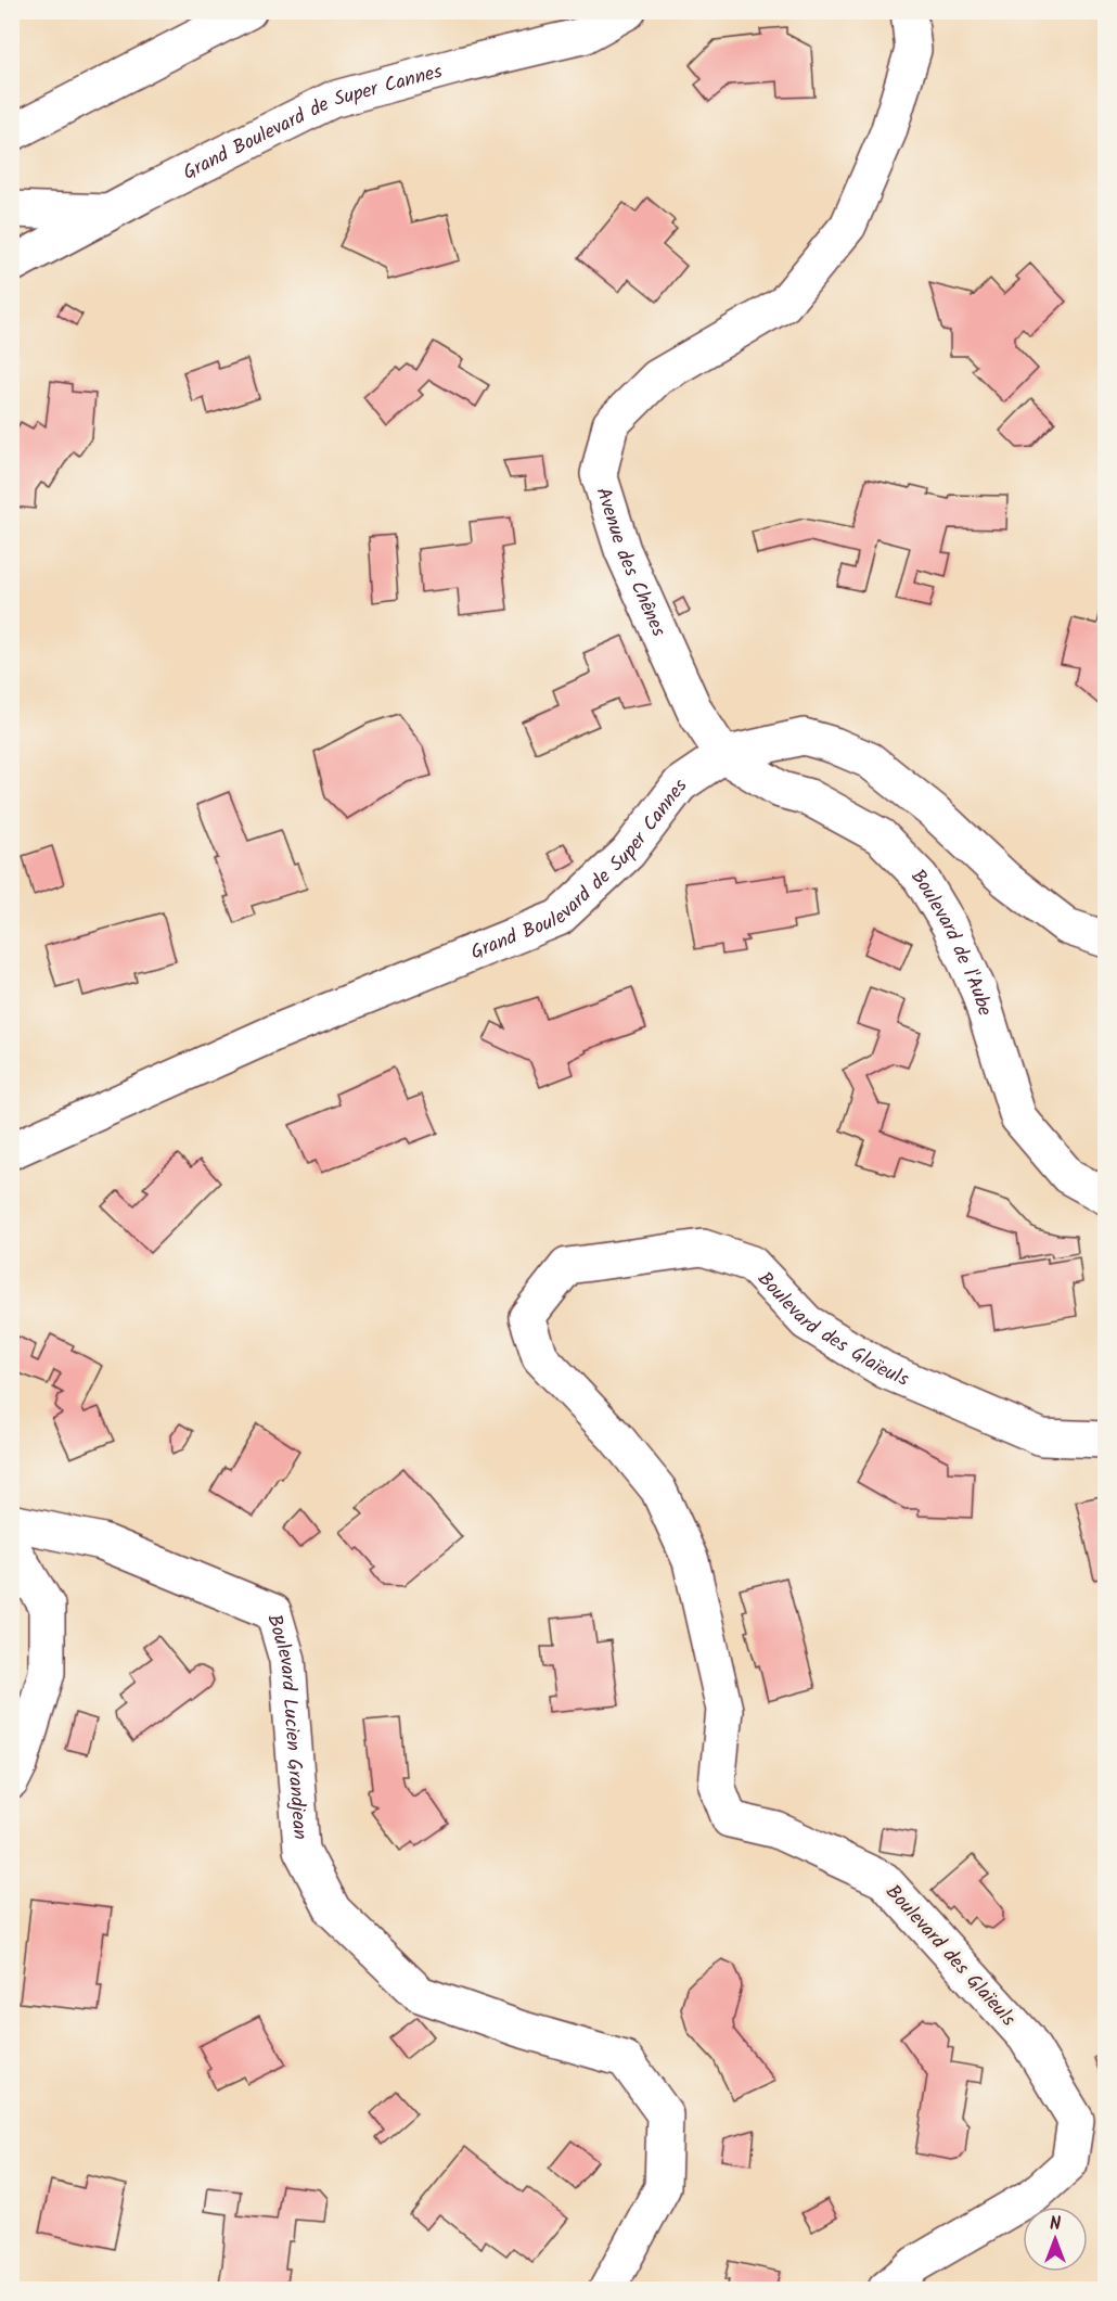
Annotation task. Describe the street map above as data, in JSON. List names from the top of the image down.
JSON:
{
  "streets": {
    "street": [
      "Grand Boulevard de Super Cannes",
      "Avenue des Chênes",
      "Boulevard de l'Aube",
      "Boulevard des Glaïeuls",
      "Boulevard Lucien Grandjean"
    ]
  },
  "crossings": [
    ["Grand Boulevard de Super Cannes", "Avenue des Chênes"],
    ["Grand Boulevard de Super Cannes", "Boulevard de l'Aube"],
    ["Avenue des Chênes", "Boulevard de l'Aube"]
  ],
  "north": "top"
}
